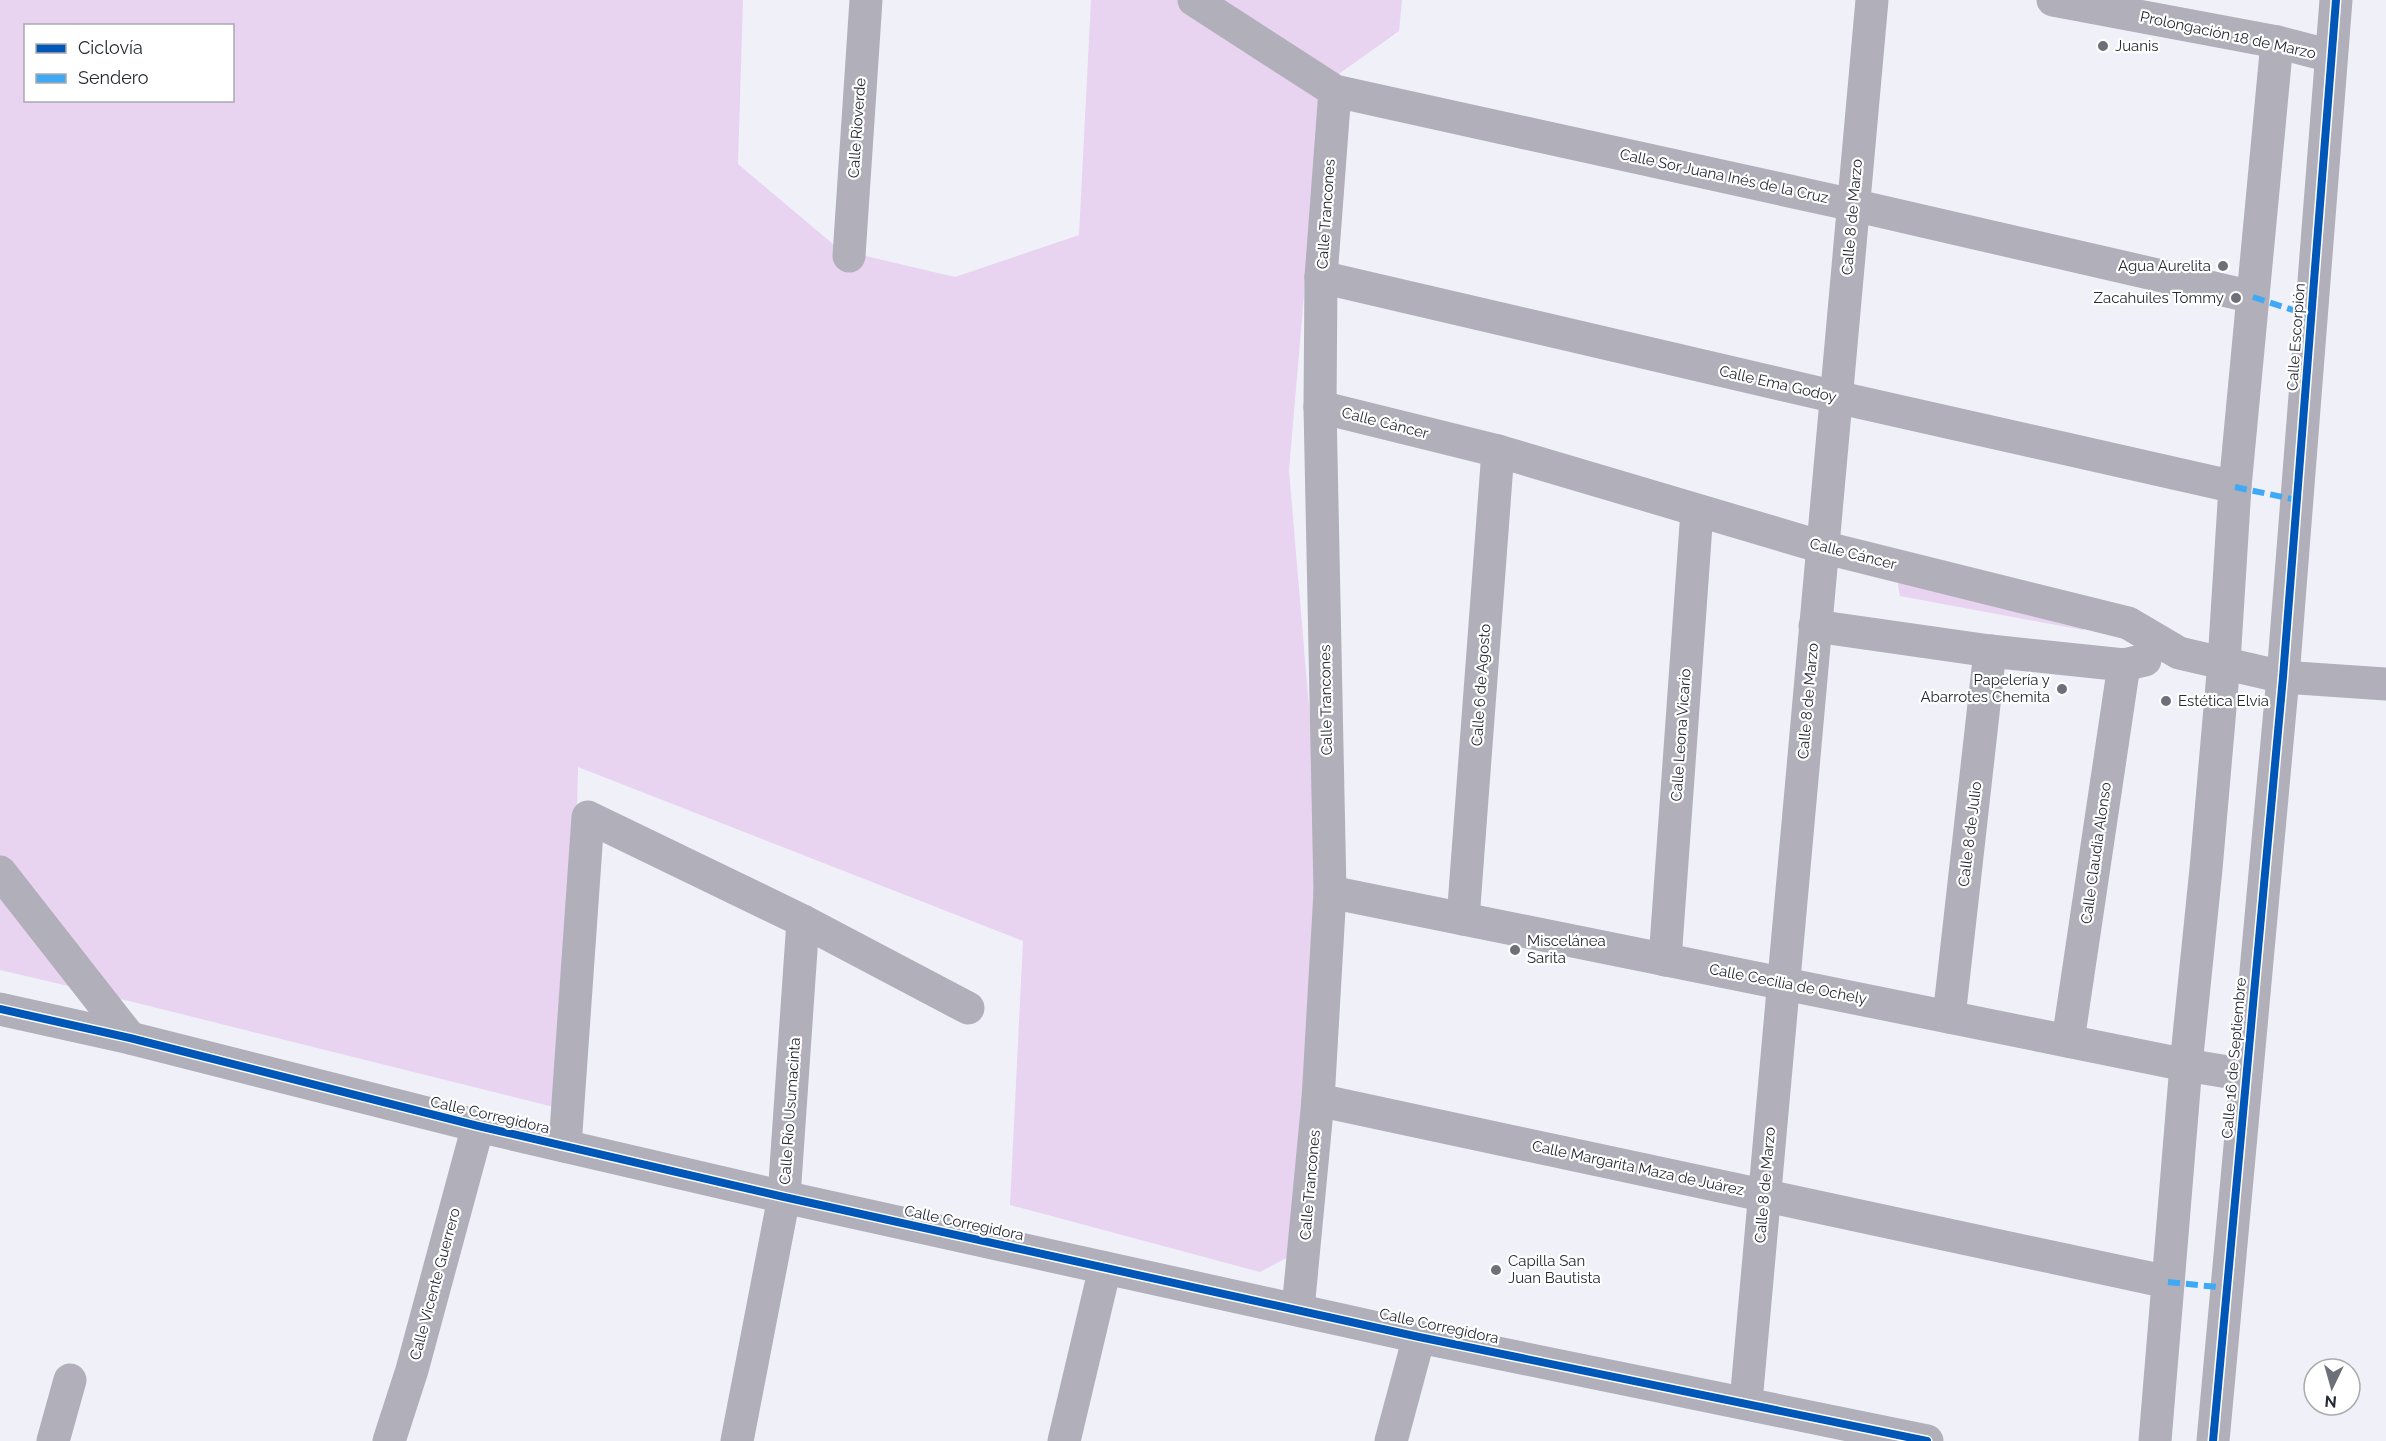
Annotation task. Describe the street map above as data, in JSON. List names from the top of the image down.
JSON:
{
  "streets": {
    "street": [
      "Prolongación 18 de Marzo",
      "Calle Rioverde",
      "Calle Sor Juana Inés de la Cruz",
      "Calle Trancones",
      "Calle 8 de Marzo",
      "Calle Escorpión",
      "Calle Ema Godoy",
      "Calle Cáncer",
      "Calle 6 de Agosto",
      "Calle Leona Vicario",
      "Calle 8 de Julio",
      "Calle Claudia Alonso",
      "Calle Cecilia de Ochely",
      "Calle 16 de Septiembre",
      "Calle Río Usumacinta",
      "Calle Corregidora",
      "Calle Margarita Maza de Juárez",
      "Calle Vicente Guerrero"
    ]
  },
  "crossings": [
    ["Prolongación 18 de Marzo", "Calle Escorpión"],
    ["Calle Sor Juana Inés de la Cruz", "Calle Trancones"],
    ["Calle Sor Juana Inés de la Cruz", "Calle 8 de Marzo"],
    ["Calle Trancones", "Calle Ema Godoy"],
    ["Calle Trancones", "Calle Cáncer"],
    ["Calle Trancones", "Calle Cecilia de Ochely"],
    ["Calle Trancones", "Calle Corregidora"],
    ["Calle Trancones", "Calle Margarita Maza de Juárez"],
    ["Calle 8 de Marzo", "Calle Ema Godoy"],
    ["Calle 8 de Marzo", "Calle Cáncer"],
    ["Calle 8 de Marzo", "Calle Cecilia de Ochely"],
    ["Calle 8 de Marzo", "Calle Corregidora"],
    ["Calle 8 de Marzo", "Calle Margarita Maza de Juárez"],
    ["Calle Escorpión", "Calle Cáncer"],
    ["Calle Escorpión", "Calle 16 de Septiembre"],
    ["Calle Cáncer", "Calle 6 de Agosto"],
    ["Calle Cáncer", "Calle Leona Vicario"],
    ["Calle Cáncer", "Calle 16 de Septiembre"],
    ["Calle 6 de Agosto", "Calle Cecilia de Ochely"],
    ["Calle Leona Vicario", "Calle Cecilia de Ochely"],
    ["Calle 8 de Julio", "Calle Cecilia de Ochely"],
    ["Calle Claudia Alonso", "Calle Cecilia de Ochely"],
    ["Calle Cecilia de Ochely", "Calle 16 de Septiembre"],
    ["Calle Río Usumacinta", "Calle Corregidora"],
    ["Calle Corregidora", "Calle Vicente Guerrero"]
  ],
  "places": [
    "Juanis",
    "Agua Aurelita",
    "Zacahuiles Tommy",
    "Papelería y Abarrotes Chemita",
    "Estética Elvia",
    "Miscelánea Sarita",
    "Capilla San Juan Bautista"
  ],
  "legend": ["Ciclovía", "Sendero"],
  "north": "bottom"
}
